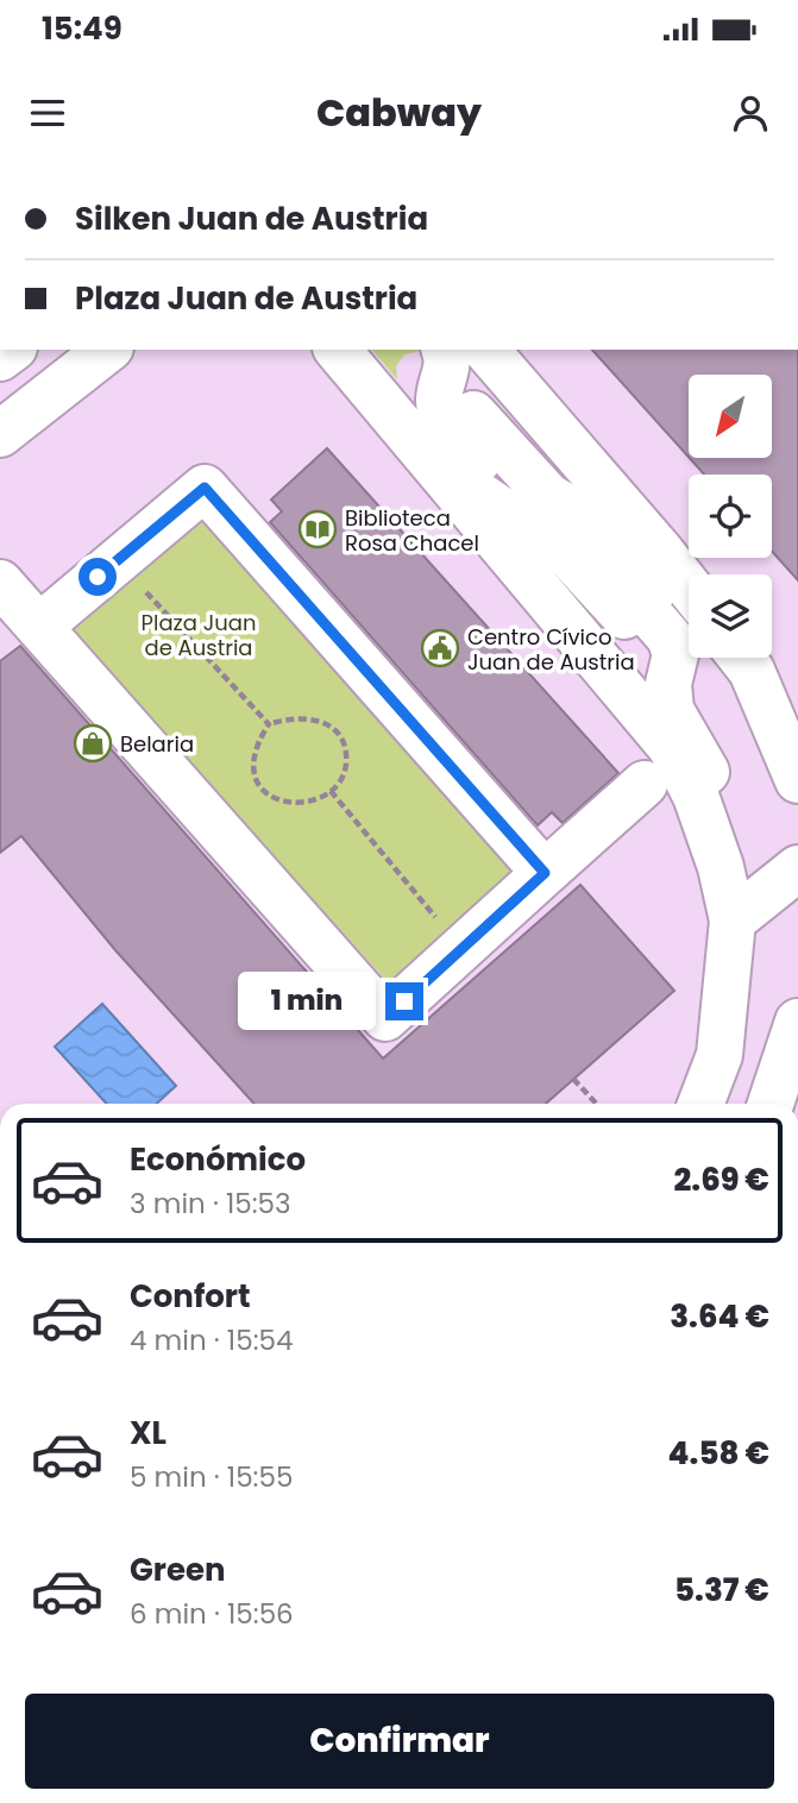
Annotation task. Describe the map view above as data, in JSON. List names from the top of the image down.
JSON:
{
  "parks": ["Plaza Juan de Austria"],
  "places": {
    "library": ["Biblioteca Rosa Chacel"],
    "public building": ["Centro Cívico Juan de Austria"],
    "shop": ["Belaria"]
  },
  "north": "bottom left",
  "page": {
    "status": "15:49",
    "header": "Cabway",
    "banner": ["Silken Juan de Austria", "Plaza Juan de Austria"],
    "bubble": "1 min",
    "list": [
      {
        "name": "Económico",
        "note": "3 min · 15:53",
        "value": "2.69 €"
      },
      {
        "name": "Confort",
        "note": "4 min · 15:54",
        "value": "3.64 €"
      },
      {
        "name": "XL",
        "note": "5 min · 15:55",
        "value": "4.58 €"
      },
      {
        "name": "Green",
        "note": "6 min · 15:56",
        "value": "5.37 €"
      }
    ],
    "buttons": "Confirmar"
  }
}
